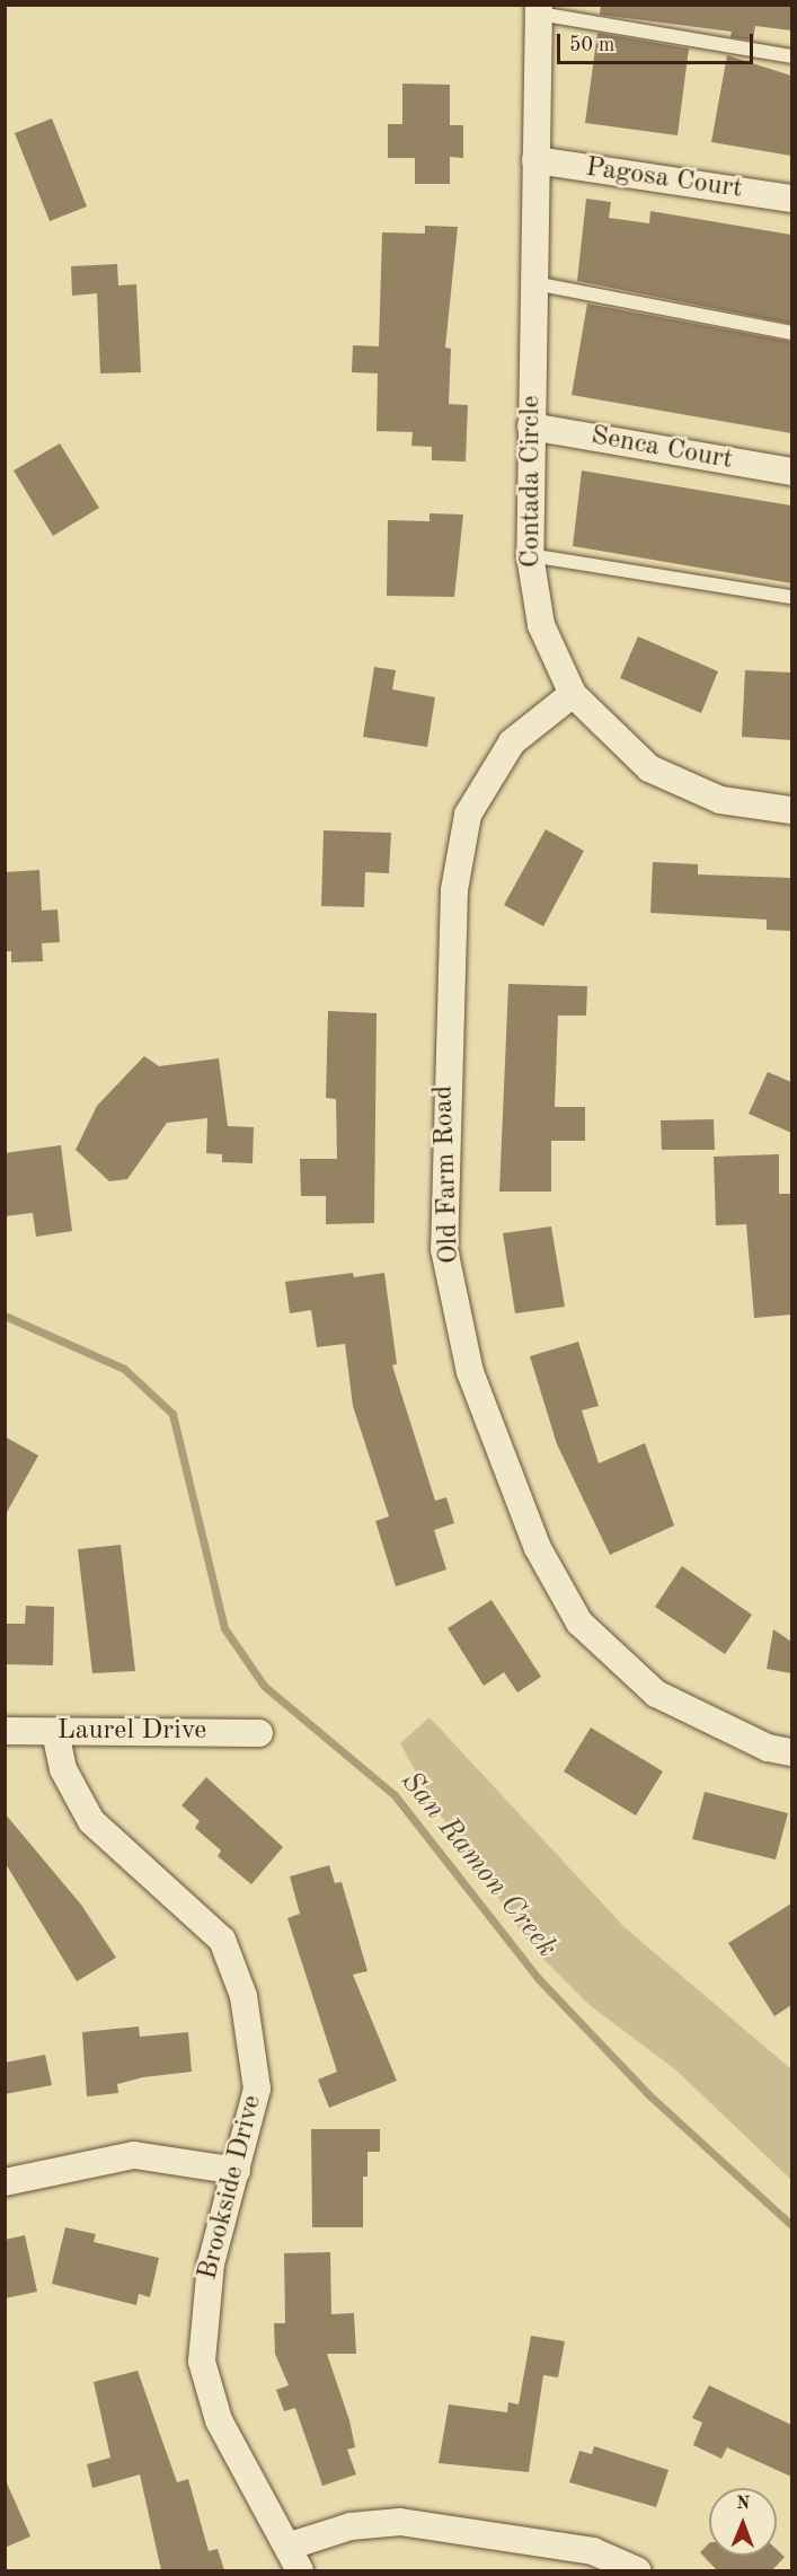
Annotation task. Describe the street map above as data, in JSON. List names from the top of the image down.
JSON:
{
  "streets": {
    "street": [
      "Pagosa Court",
      "Senca Court",
      "Contada Circle",
      "Old Farm Road",
      "Laurel Drive",
      "Brookside Drive"
    ]
  },
  "crossings": [
    ["Pagosa Court", "Contada Circle"],
    ["Senca Court", "Contada Circle"],
    ["Contada Circle", "Old Farm Road"],
    ["Laurel Drive", "Brookside Drive"]
  ],
  "water": ["San Ramon Creek"],
  "scale_bar": "50 m",
  "north": "top"
}
